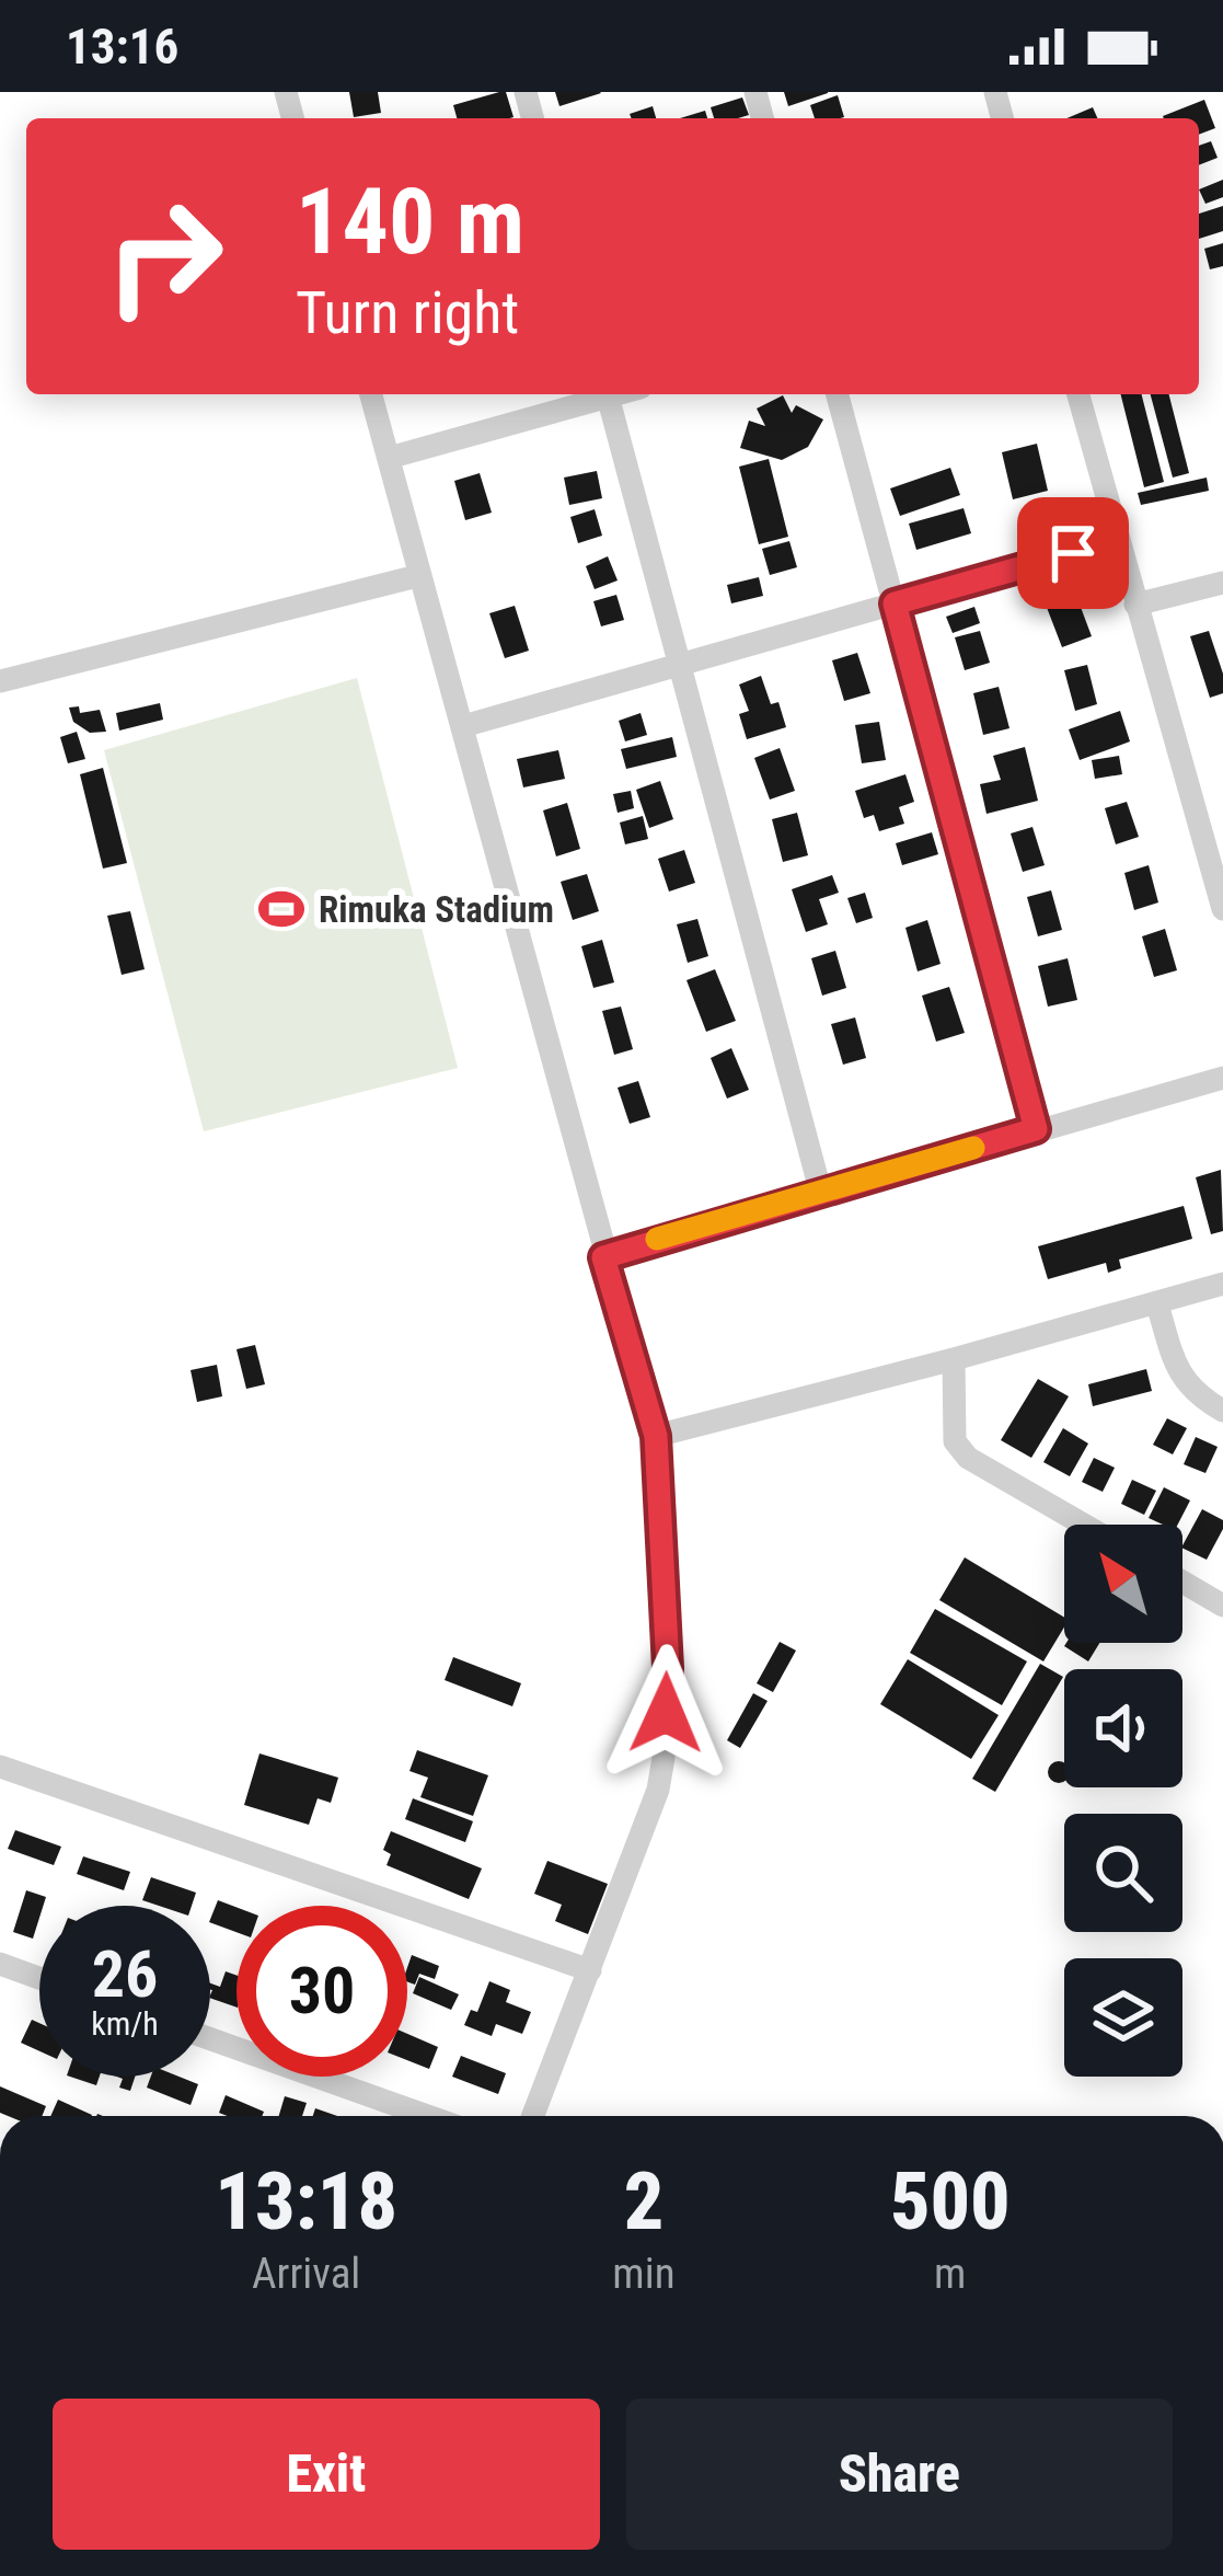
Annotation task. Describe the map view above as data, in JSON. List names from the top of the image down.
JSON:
{
  "places": {
    "sports": ["Rimuka Stadium"]
  },
  "north": "top left",
  "page": {
    "status": "13:16",
    "turn": ["140 m", "Turn right"],
    "speed": "26 km/h",
    "limit": "30",
    "eta": [
      "13:18",
      "Arrival",
      "2",
      "min",
      "500",
      "m"
    ],
    "buttons": ["Exit", "Share"]
  }
}
